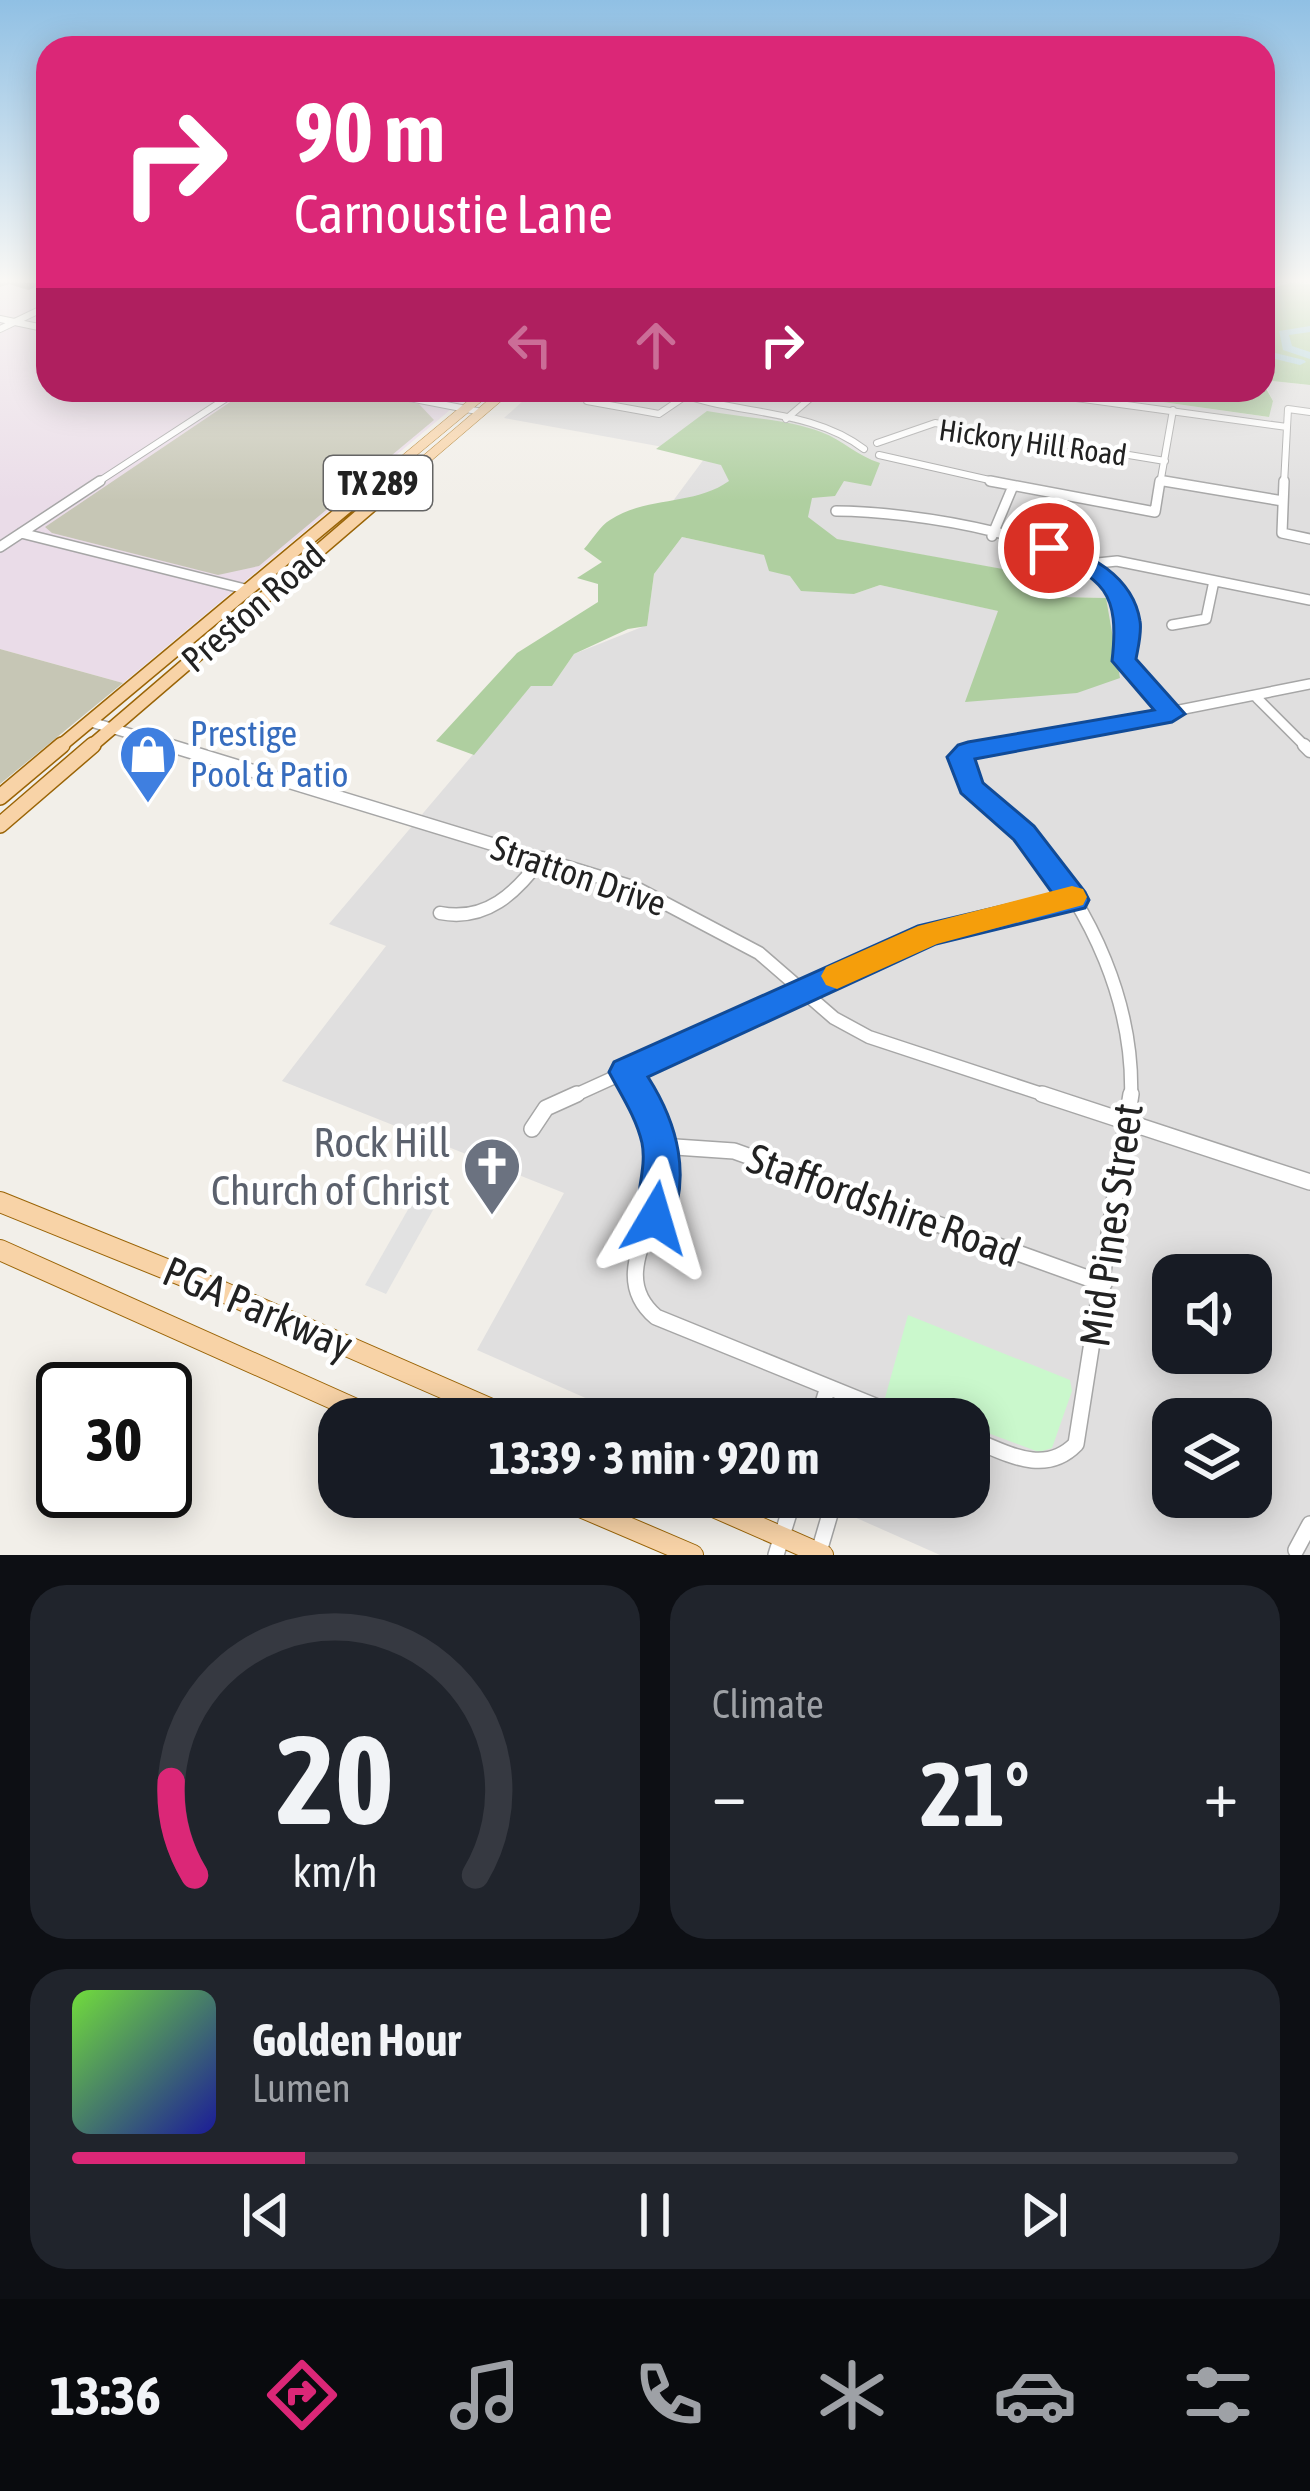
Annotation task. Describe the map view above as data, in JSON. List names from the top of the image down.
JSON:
{
  "streets": {
    "main road": ["TX 289", "Preston Road", "PGA Parkway"],
    "street": [
      "Hickory Hill Road",
      "Stratton Drive",
      "Staffordshire Road",
      "Mid Pines Street"
    ]
  },
  "crossings": [
    ["Preston Road", "Stratton Drive"],
    ["Stratton Drive", "Mid Pines Street"],
    ["Staffordshire Road", "Mid Pines Street"]
  ],
  "places": {
    "shop": ["Prestige Pool & Patio"],
    "church": ["Rock Hill Church of Christ"]
  },
  "page": {
    "turn": ["90 m", "Carnoustie Lane"],
    "limit": "30",
    "trip": "13:39 · 3 min · 920 m",
    "tile": "Climate",
    "heat": ["−", "21°", "+"],
    "song": ["Golden Hour", "Lumen"],
    "tabs": "13:36",
    "gauge": ["20", "km/h"]
  }
}
